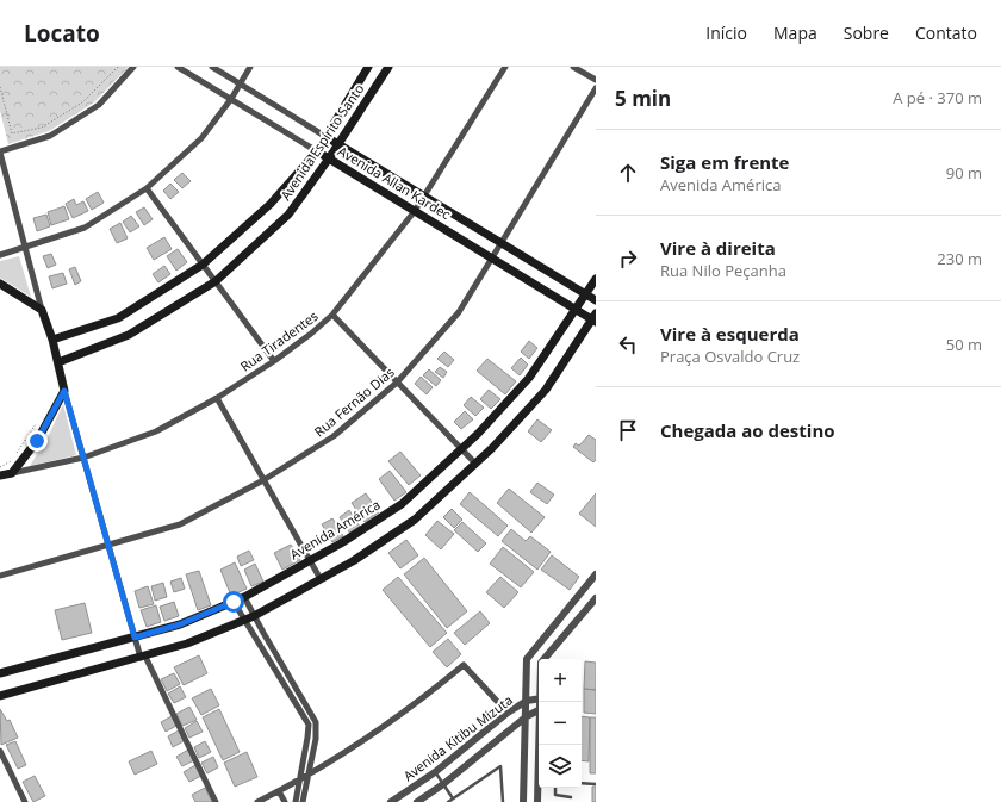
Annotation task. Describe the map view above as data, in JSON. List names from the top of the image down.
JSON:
{
  "streets": {
    "main road": ["Avenida Espírito Santo", "Avenida Allan Kardec", "Avenida América"],
    "street": ["Rua Tiradentes", "Rua Fernão Dias", "Avenida Kitibu Mizuta"]
  },
  "crossings": [
    ["Avenida Espírito Santo", "Avenida Allan Kardec"],
    ["Avenida Allan Kardec", "Rua Tiradentes"],
    ["Avenida Allan Kardec", "Rua Fernão Dias"],
    ["Avenida Allan Kardec", "Avenida América"]
  ],
  "page": {
    "header": "Locato",
    "nav": [
      "Início",
      "Mapa",
      "Sobre",
      "Contato"
    ],
    "heading": ["5 min", "A pé · 370 m"],
    "list": [
      ["Siga em frente", "Avenida América", "90 m"],
      ["Vire à direita", "Rua Nilo Peçanha", "230 m"],
      ["Vire à esquerda", "Praça Osvaldo Cruz", "50 m"],
      "Chegada ao destino"
    ],
    "map_buttons": ["+", "−"]
  }
}
